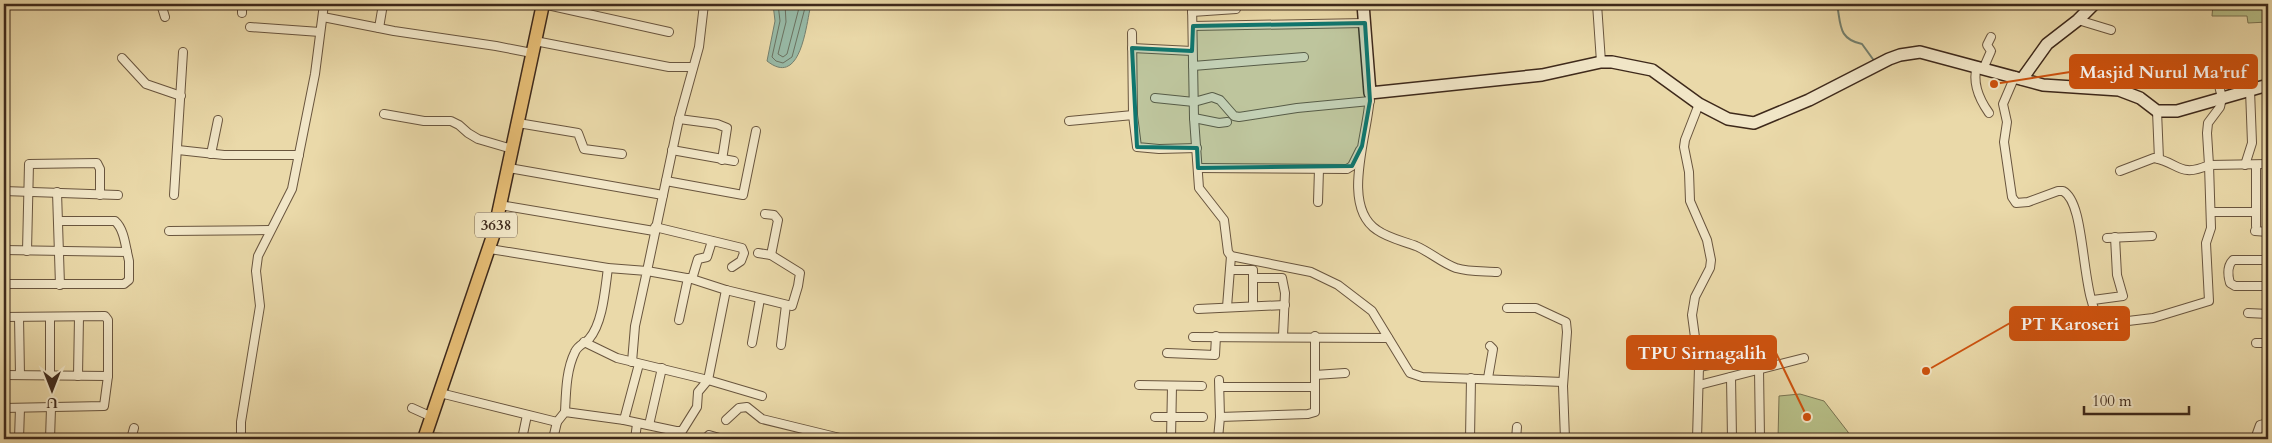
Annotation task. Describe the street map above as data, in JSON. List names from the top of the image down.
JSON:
{
  "streets": {
    "main road": ["3638"]
  },
  "places": ["Masjid Nurul Ma'ruf", "PT Karoseri", "TPU Sirnagalih"],
  "scale_bar": "100 m",
  "north": "bottom"
}
